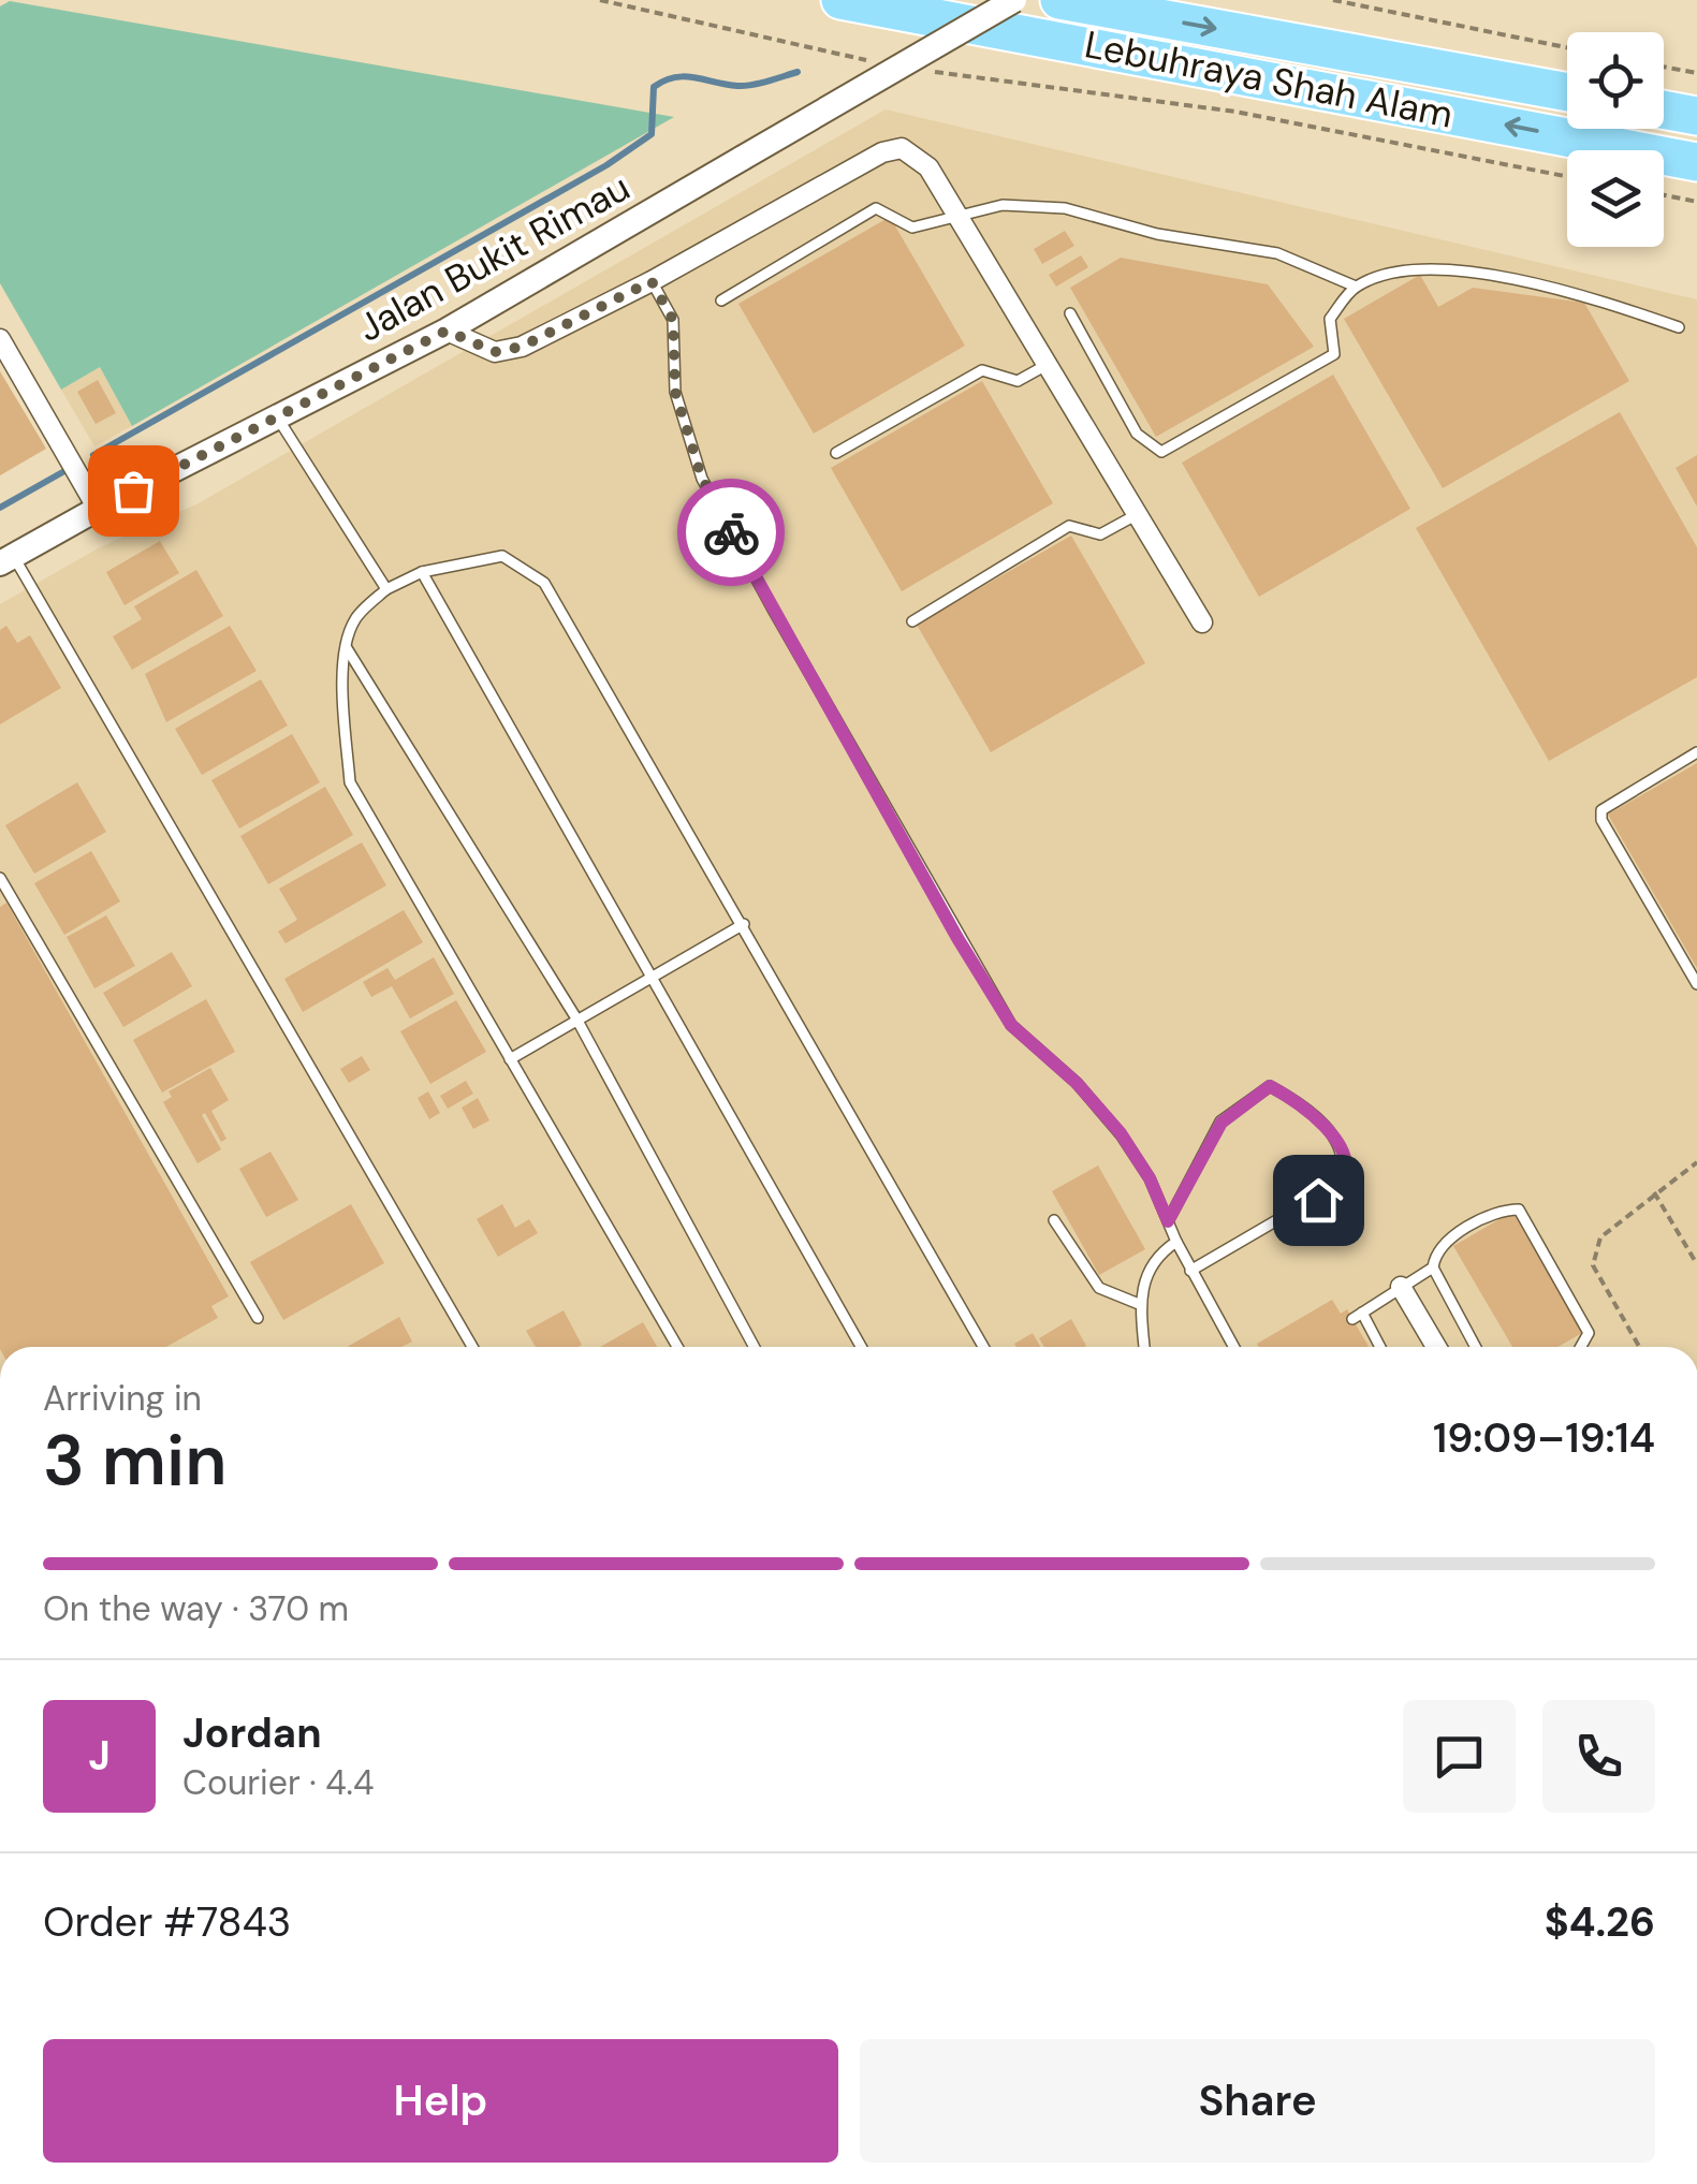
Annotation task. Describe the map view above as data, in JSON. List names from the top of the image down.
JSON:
{
  "streets": {
    "highway": ["Lebuhraya Shah Alam"],
    "street": ["Jalan Bukit Rimau"]
  },
  "page": {
    "heading": ["3 min", "Arriving in", "19:09–19:14"],
    "panel": [
      "Jordan",
      "Courier · 4.4",
      "Order #7843",
      "$4.26"
    ],
    "bar": "On the way · 370 m",
    "round": "J",
    "buttons": ["Help", "Share"]
  }
}
